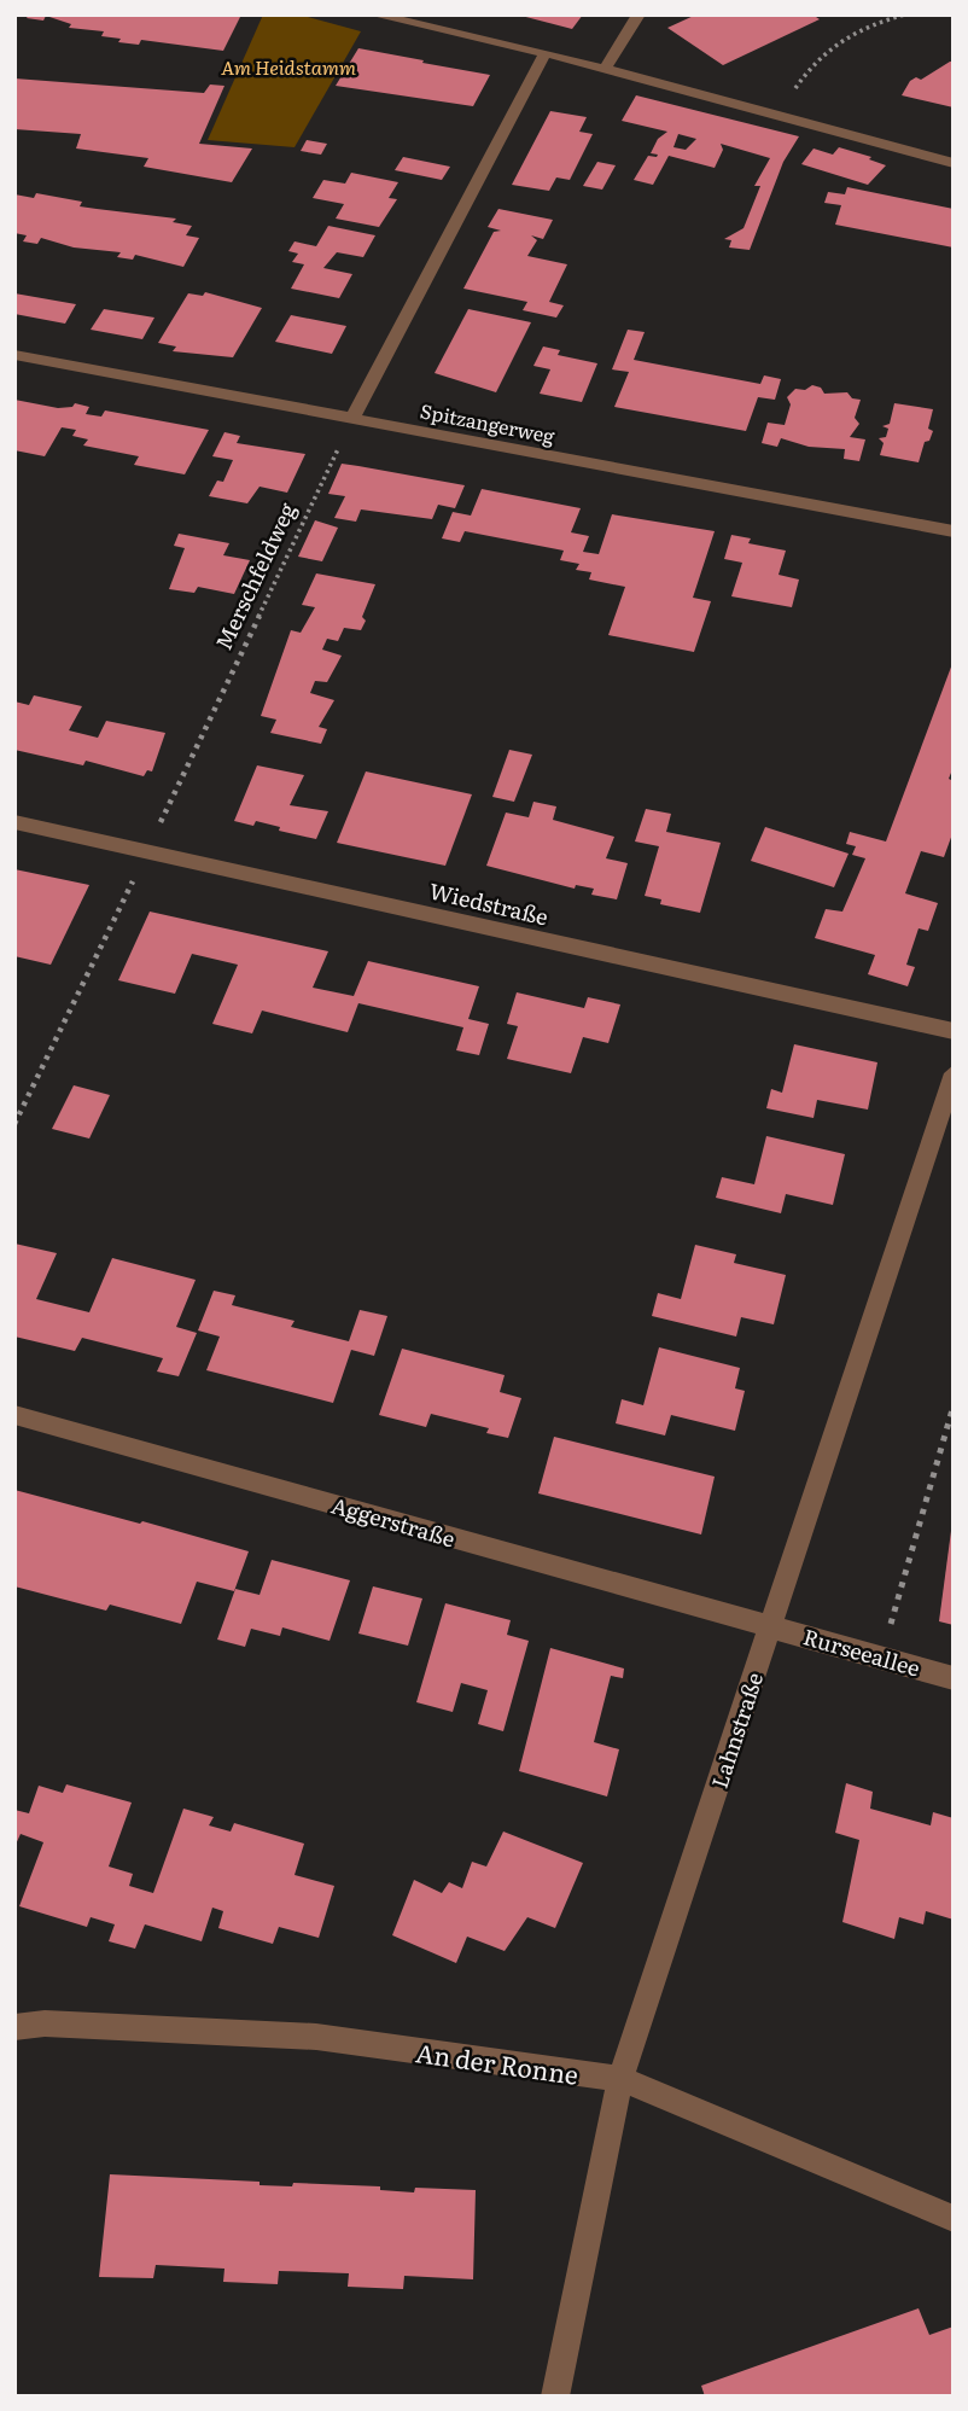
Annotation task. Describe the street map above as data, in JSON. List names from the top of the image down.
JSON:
{
  "streets": {
    "street": [
      "Spitzangerweg",
      "Wiedstraße",
      "Aggerstraße",
      "Rurseeallee",
      "Lahnstraße",
      "An der Ronne"
    ],
    "path": ["Merschfeldweg"]
  },
  "crossings": [
    ["Spitzangerweg", "Merschfeldweg"],
    ["Merschfeldweg", "Wiedstraße"],
    ["Aggerstraße", "Rurseeallee"],
    ["Aggerstraße", "Lahnstraße"],
    ["Rurseeallee", "Lahnstraße"],
    ["Lahnstraße", "An der Ronne"]
  ],
  "parks": ["Am Heidstamm"]
}
